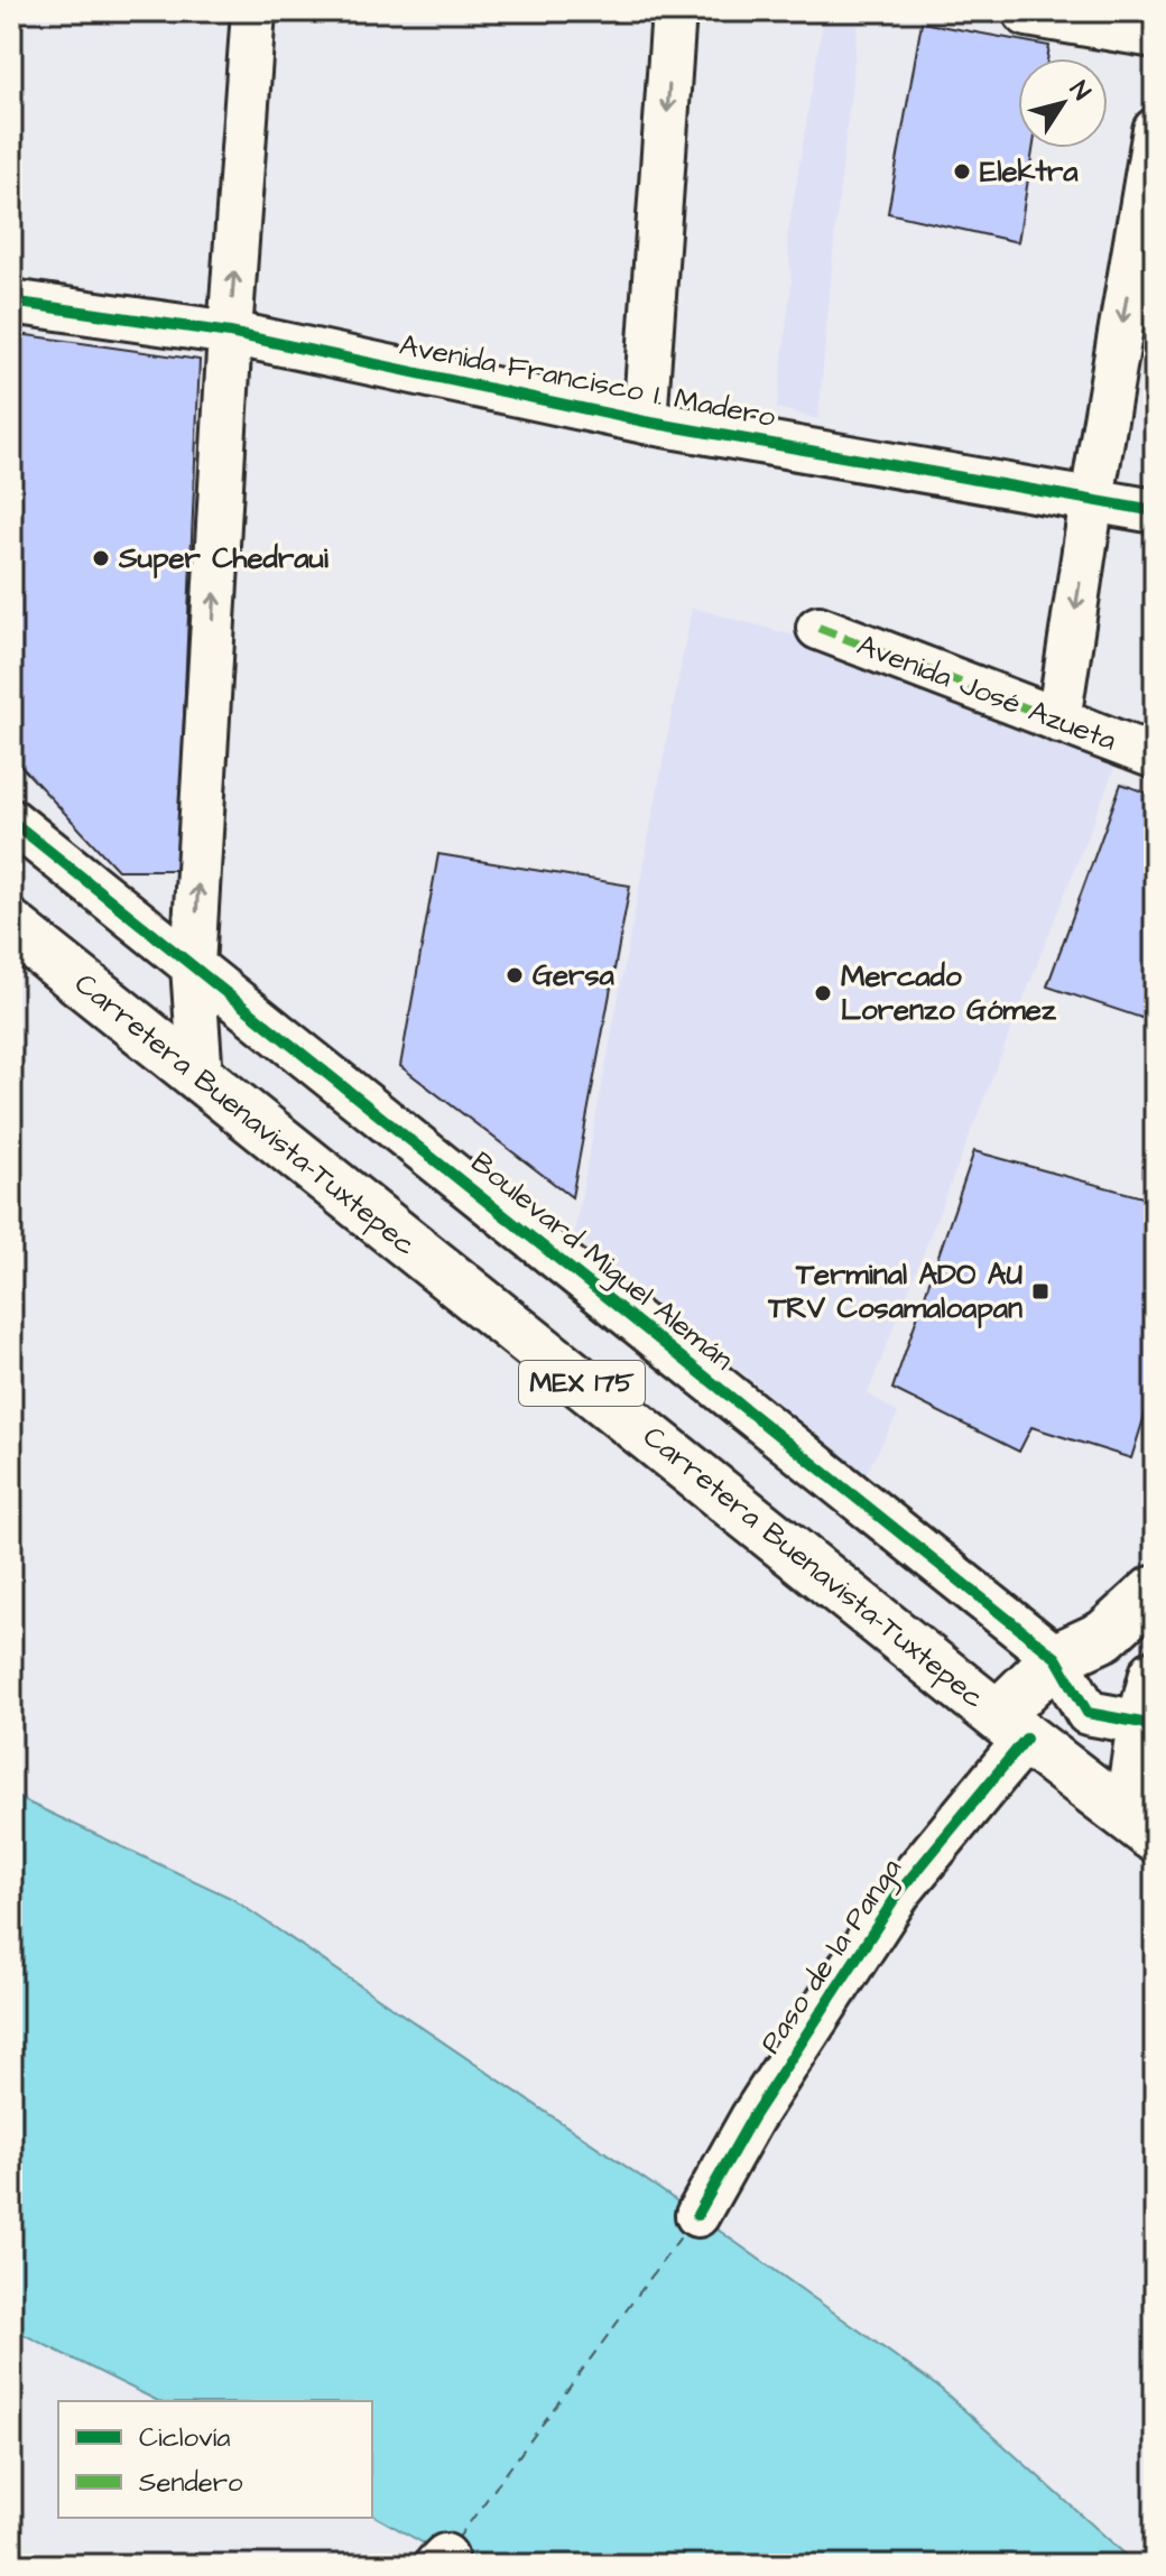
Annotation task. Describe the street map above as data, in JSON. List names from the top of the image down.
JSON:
{
  "streets": {
    "main road": ["Carretera Buenavista-Tuxtepec", "MEX 175"],
    "street": [
      "Avenida Francisco I. Madero",
      "Avenida José Azueta",
      "Boulevard Miguel Alemán",
      "Paso de la Panga"
    ]
  },
  "crossings": [
    ["Carretera Buenavista-Tuxtepec", "Paso de la Panga"]
  ],
  "places": {
    "other": [
      "Elektra",
      "Super Chedraui",
      "Gersa",
      "Mercado Lorenzo Gómez"
    ],
    "transit": ["Terminal ADO AU TRV Cosamaloapan"]
  },
  "legend": ["Ciclovía", "Sendero"],
  "north": "top right"
}
